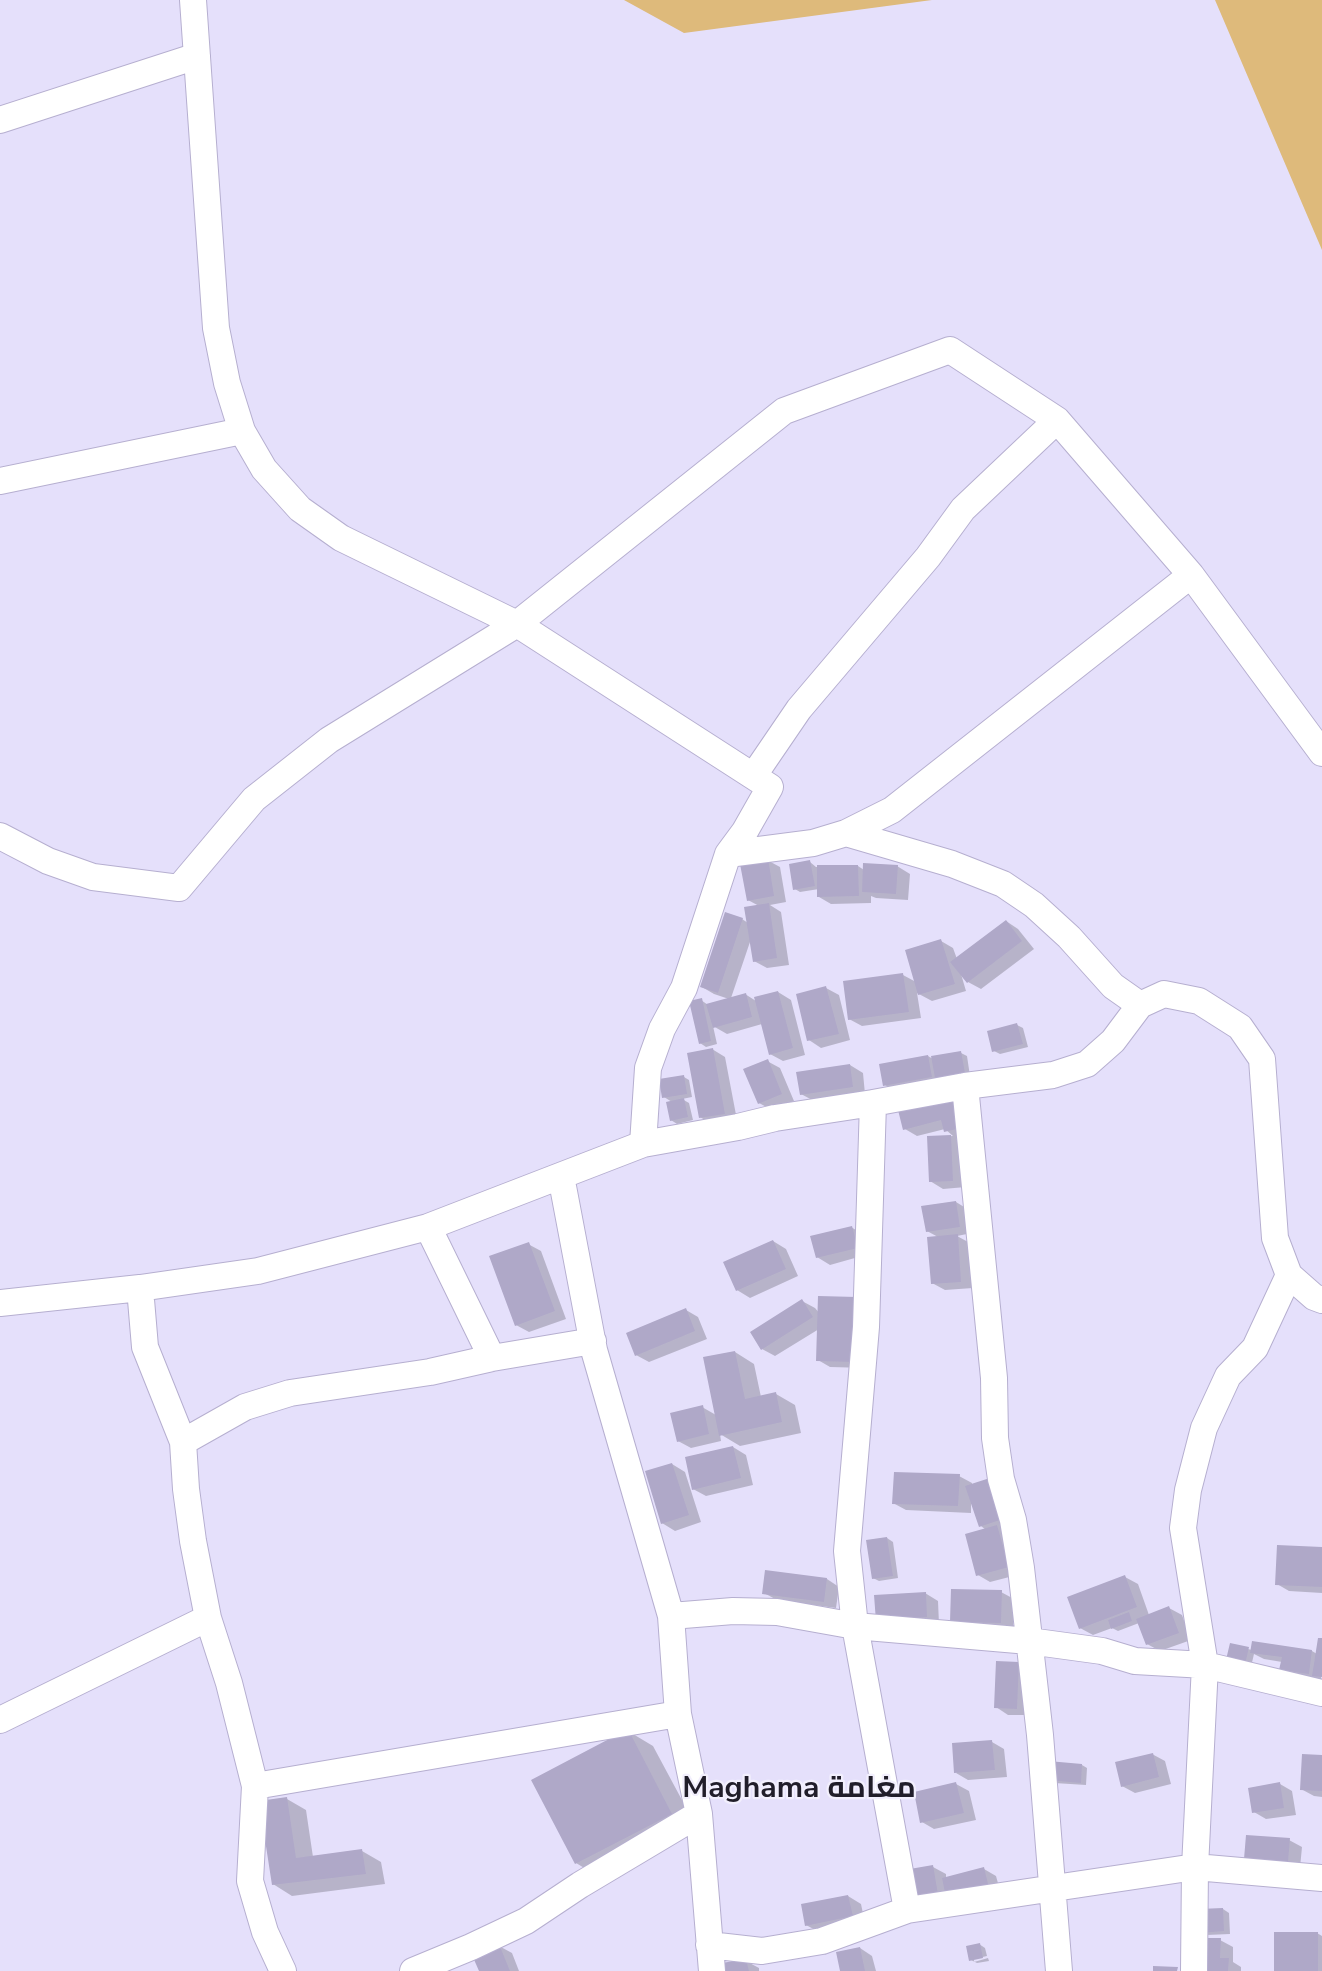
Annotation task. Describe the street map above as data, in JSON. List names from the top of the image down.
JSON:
{
  "districts": ["Maghama مغامة"]
}
